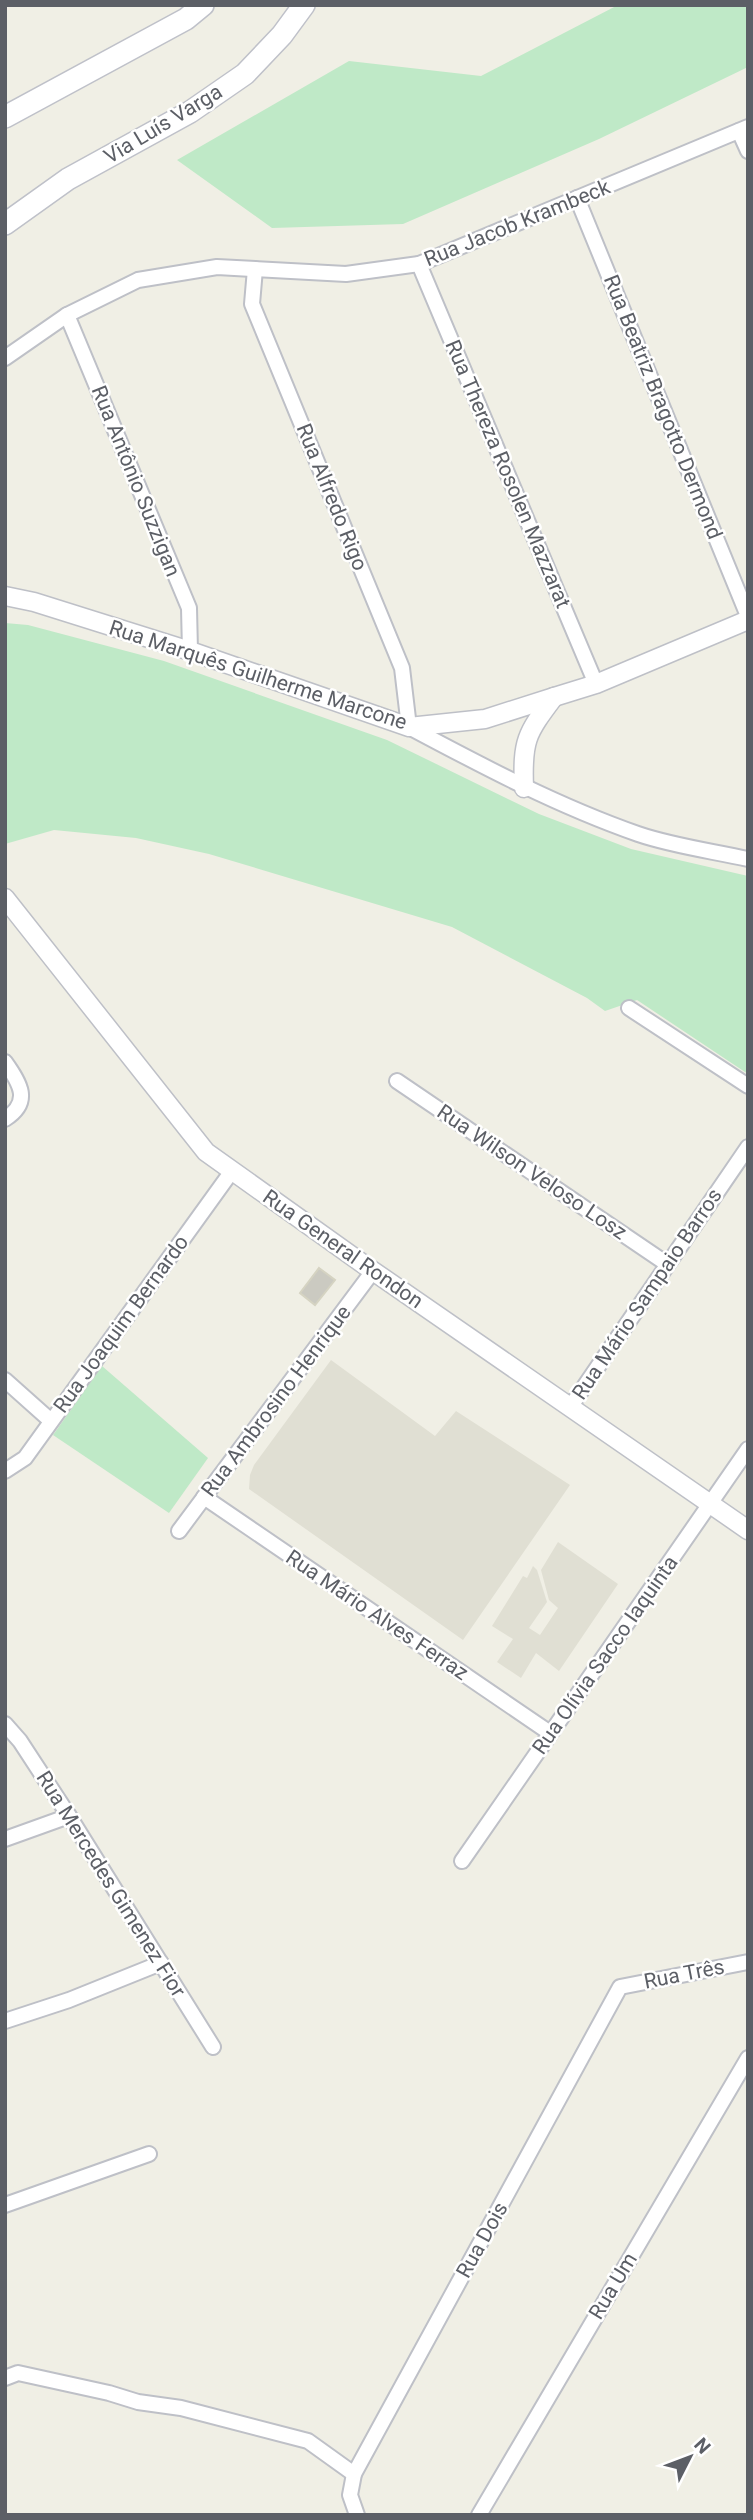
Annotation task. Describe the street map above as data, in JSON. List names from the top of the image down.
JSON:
{
  "streets": {
    "main road": ["Via Luís Varga"],
    "street": [
      "Rua Jacob Krambeck",
      "Rua Beatriz Bragotto Dermond",
      "Rua Thereza Rosolen Mazzarat",
      "Rua Antônio Suzzigan",
      "Rua Alfredo Rigo",
      "Rua Marquês Guilherme Marcone",
      "Rua Wilson Veloso Losz",
      "Rua General Rondon",
      "Rua Mário Sampaio Barros",
      "Rua Joaquim Bernardo",
      "Rua Ambrosino Henrique",
      "Rua Mário Alves Ferraz",
      "Rua Olívia Sacco Iaquinta",
      "Rua Mercedes Gimenez Fior",
      "Rua Três",
      "Rua Dois",
      "Rua Um"
    ]
  },
  "crossings": [
    ["Rua Jacob Krambeck", "Rua Beatriz Bragotto Dermond"],
    ["Rua Jacob Krambeck", "Rua Thereza Rosolen Mazzarat"],
    ["Rua Jacob Krambeck", "Rua Antônio Suzzigan"],
    ["Rua Jacob Krambeck", "Rua Alfredo Rigo"],
    ["Rua Beatriz Bragotto Dermond", "Rua Marquês Guilherme Marcone"],
    ["Rua Thereza Rosolen Mazzarat", "Rua Marquês Guilherme Marcone"],
    ["Rua Antônio Suzzigan", "Rua Marquês Guilherme Marcone"],
    ["Rua Alfredo Rigo", "Rua Marquês Guilherme Marcone"],
    ["Rua Wilson Veloso Losz", "Rua Mário Sampaio Barros"],
    ["Rua General Rondon", "Rua Mário Sampaio Barros"],
    ["Rua General Rondon", "Rua Joaquim Bernardo"],
    ["Rua General Rondon", "Rua Ambrosino Henrique"],
    ["Rua General Rondon", "Rua Olívia Sacco Iaquinta"],
    ["Rua Ambrosino Henrique", "Rua Mário Alves Ferraz"],
    ["Rua Mário Alves Ferraz", "Rua Olívia Sacco Iaquinta"],
    ["Rua Três", "Rua Dois"]
  ],
  "north": "top right"
}
